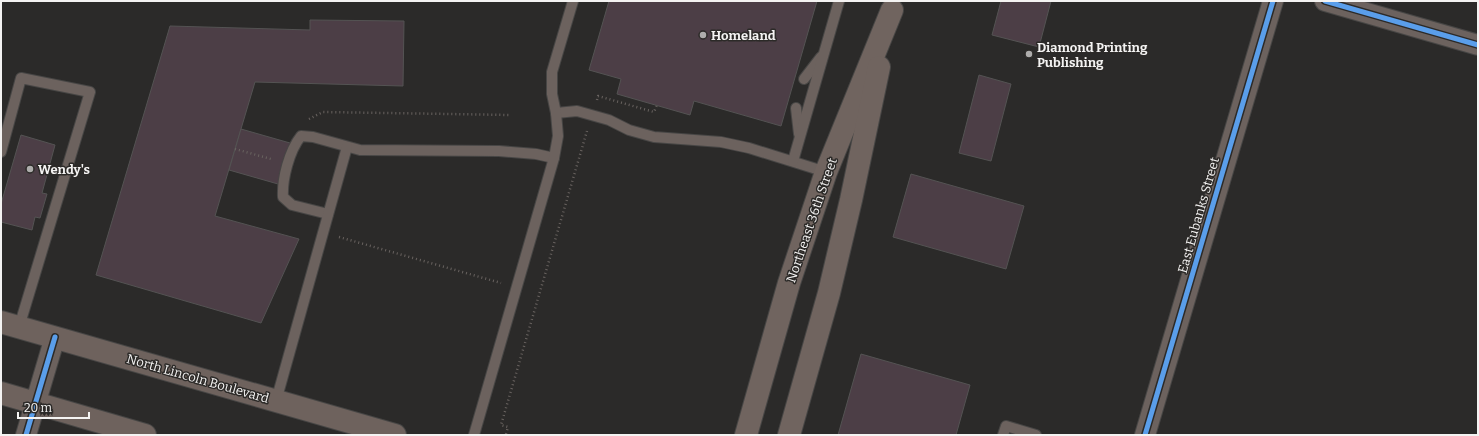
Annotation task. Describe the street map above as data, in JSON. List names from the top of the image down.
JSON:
{
  "streets": {
    "main road": ["Northeast 36th Street", "North Lincoln Boulevard"],
    "street": ["East Eubanks Street"]
  },
  "places": ["Homeland", "Diamond Printing Publishing", "Wendy's"],
  "scale_bar": "20 m"
}
